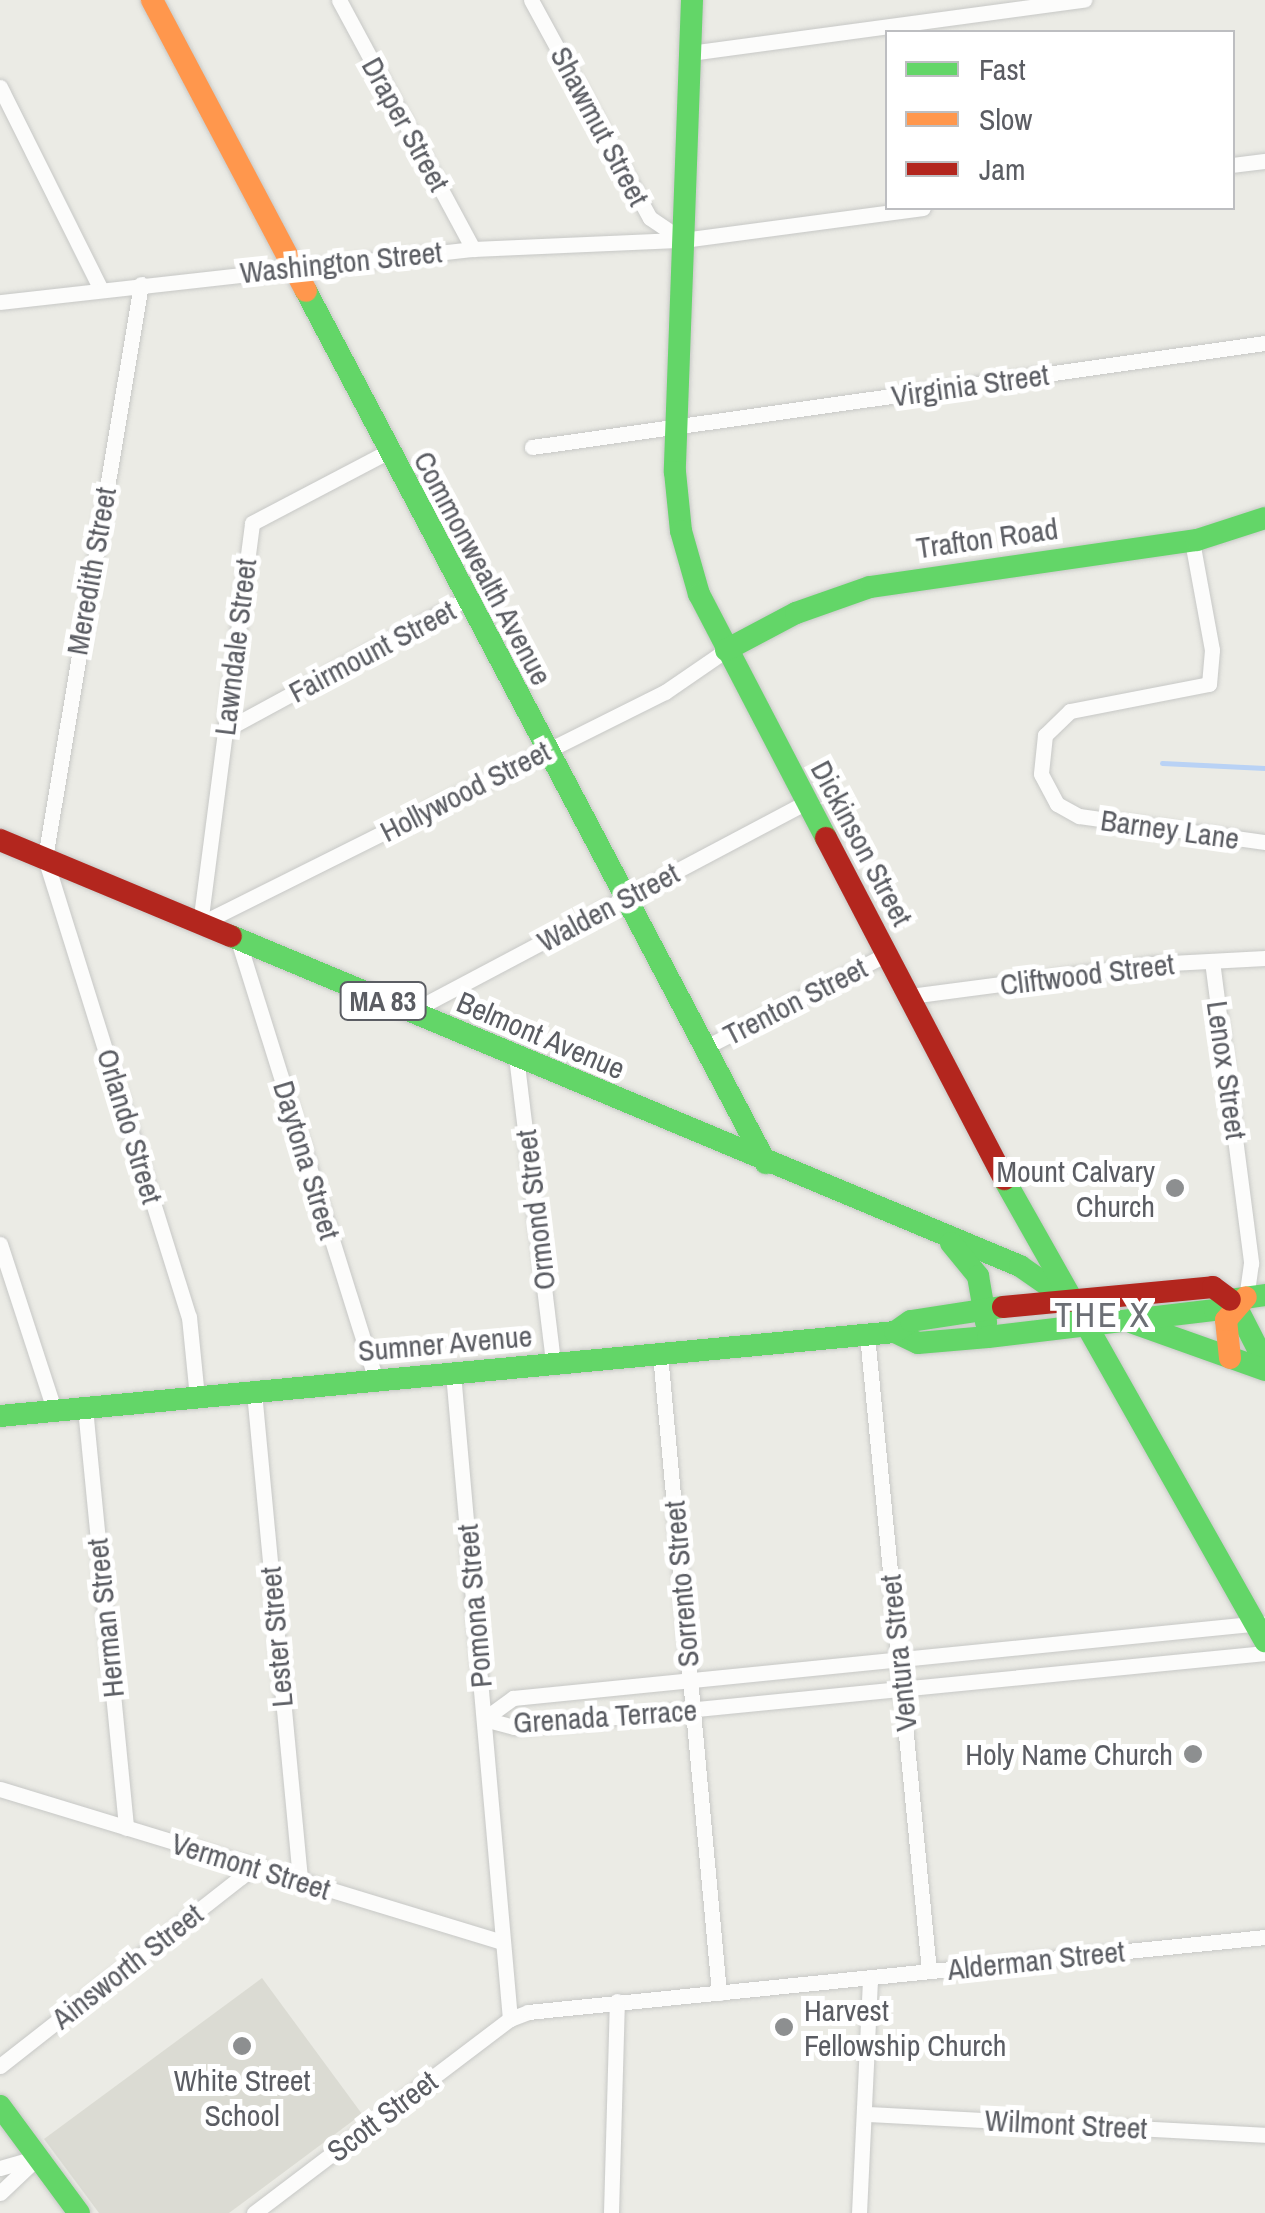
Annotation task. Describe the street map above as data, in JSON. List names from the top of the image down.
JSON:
{
  "streets": {
    "main road": [
      "Trafton Road",
      "Commonwealth Avenue",
      "Dickinson Street",
      "MA 83",
      "Belmont Avenue",
      "Sumner Avenue"
    ],
    "street": [
      "Draper Street",
      "Shawmut Street",
      "Washington Street",
      "Virginia Street",
      "Meredith Street",
      "Lawndale Street",
      "Fairmount Street",
      "Hollywood Street",
      "Barney Lane",
      "Walden Street",
      "Cliftwood Street",
      "Trenton Street",
      "Lenox Street",
      "Orlando Street",
      "Daytona Street",
      "Ormond Street",
      "Sorrento Street",
      "Pomona Street",
      "Herman Street",
      "Lester Street",
      "Ventura Street",
      "Grenada Terrace",
      "Vermont Street",
      "Alderman Street",
      "Ainsworth Street",
      "Scott Street",
      "Wilmont Street"
    ]
  },
  "crossings": [
    ["Draper Street", "Washington Street"],
    ["Shawmut Street", "Washington Street"],
    ["Shawmut Street", "Dickinson Street"],
    ["Washington Street", "Commonwealth Avenue"],
    ["Washington Street", "Meredith Street"],
    ["Washington Street", "Dickinson Street"],
    ["Virginia Street", "Dickinson Street"],
    ["Trafton Road", "Hollywood Street"],
    ["Trafton Road", "Barney Lane"],
    ["Trafton Road", "Dickinson Street"],
    ["Commonwealth Avenue", "Lawndale Street"],
    ["Commonwealth Avenue", "Fairmount Street"],
    ["Commonwealth Avenue", "Hollywood Street"],
    ["Commonwealth Avenue", "Walden Street"],
    ["Commonwealth Avenue", "Trenton Street"],
    ["Commonwealth Avenue", "Belmont Avenue"],
    ["Meredith Street", "Belmont Avenue"],
    ["Meredith Street", "Orlando Street"],
    ["Lawndale Street", "Fairmount Street"],
    ["Lawndale Street", "Hollywood Street"],
    ["Lawndale Street", "Belmont Avenue"],
    ["Hollywood Street", "Dickinson Street"],
    ["Hollywood Street", "Belmont Avenue"],
    ["Dickinson Street", "Walden Street"],
    ["Dickinson Street", "Cliftwood Street"],
    ["Dickinson Street", "Trenton Street"],
    ["Dickinson Street", "Belmont Avenue"],
    ["Dickinson Street", "Sumner Avenue"],
    ["Dickinson Street", "Grenada Terrace"],
    ["Walden Street", "Belmont Avenue"],
    ["Cliftwood Street", "Lenox Street"],
    ["Belmont Avenue", "Orlando Street"],
    ["Belmont Avenue", "Daytona Street"],
    ["Belmont Avenue", "Ormond Street"],
    ["Belmont Avenue", "Sumner Avenue"],
    ["Lenox Street", "Sumner Avenue"],
    ["Orlando Street", "Sumner Avenue"],
    ["Daytona Street", "Sumner Avenue"],
    ["Ormond Street", "Sumner Avenue"],
    ["Sumner Avenue", "Sorrento Street"],
    ["Sumner Avenue", "Pomona Street"],
    ["Sumner Avenue", "Herman Street"],
    ["Sumner Avenue", "Lester Street"],
    ["Sumner Avenue", "Ventura Street"],
    ["Sorrento Street", "Grenada Terrace"],
    ["Sorrento Street", "Alderman Street"],
    ["Pomona Street", "Grenada Terrace"],
    ["Pomona Street", "Vermont Street"],
    ["Pomona Street", "Alderman Street"],
    ["Pomona Street", "Scott Street"],
    ["Herman Street", "Vermont Street"],
    ["Lester Street", "Vermont Street"],
    ["Ventura Street", "Grenada Terrace"],
    ["Ventura Street", "Alderman Street"],
    ["Vermont Street", "Ainsworth Street"],
    ["Alderman Street", "Scott Street"]
  ],
  "districts": ["THE X"],
  "places": [
    "Mount Calvary Church",
    "Holy Name Church",
    "Harvest Fellowship Church",
    "White Street School"
  ],
  "legend": ["Fast", "Slow", "Jam"]
}
